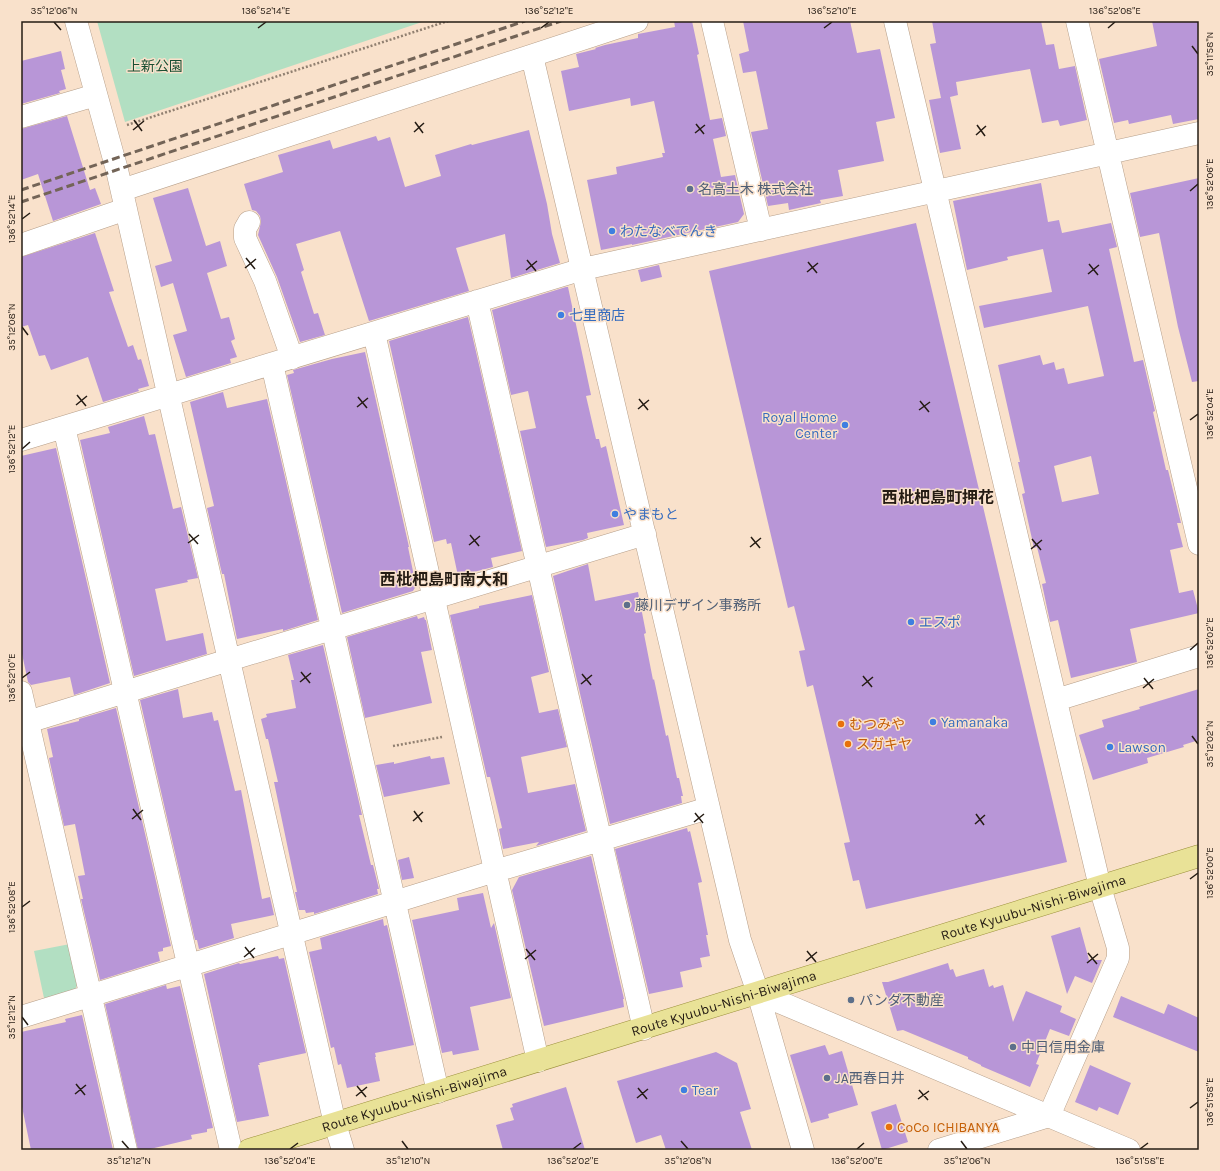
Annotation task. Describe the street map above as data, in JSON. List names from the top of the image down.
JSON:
{
  "streets": {
    "main road": ["Route Kyuubu-Nishi-Biwajima"]
  },
  "districts": ["西枇杷島町押花", "西枇杷島町南大和"],
  "parks": ["上新公園"],
  "places": [
    "名高土木 株式会社",
    "わたなべでんき",
    "七里商店",
    "Royal Home Center",
    "やまもと",
    "藤川デザイン事務所",
    "エスポ",
    "Yamanaka",
    "むつみや",
    "スガキヤ",
    "Lawson",
    "パンダ不動産",
    "中日信用金庫",
    "JA西春日井",
    "Tear",
    "CoCo ICHIBANYA"
  ],
  "coordinates": [
    "35°12'06\"N",
    "136°52'14\"E",
    "136°52'12\"E",
    "136°52'10\"E",
    "136°52'08\"E",
    "35°11'58\"N",
    "136°52'06\"E",
    "35°12'08\"N",
    "136°52'04\"E",
    "136°52'02\"E",
    "35°12'02\"N",
    "136°52'00\"E",
    "35°12'12\"N",
    "136°51'58\"E",
    "35°12'10\"N"
  ]
}
